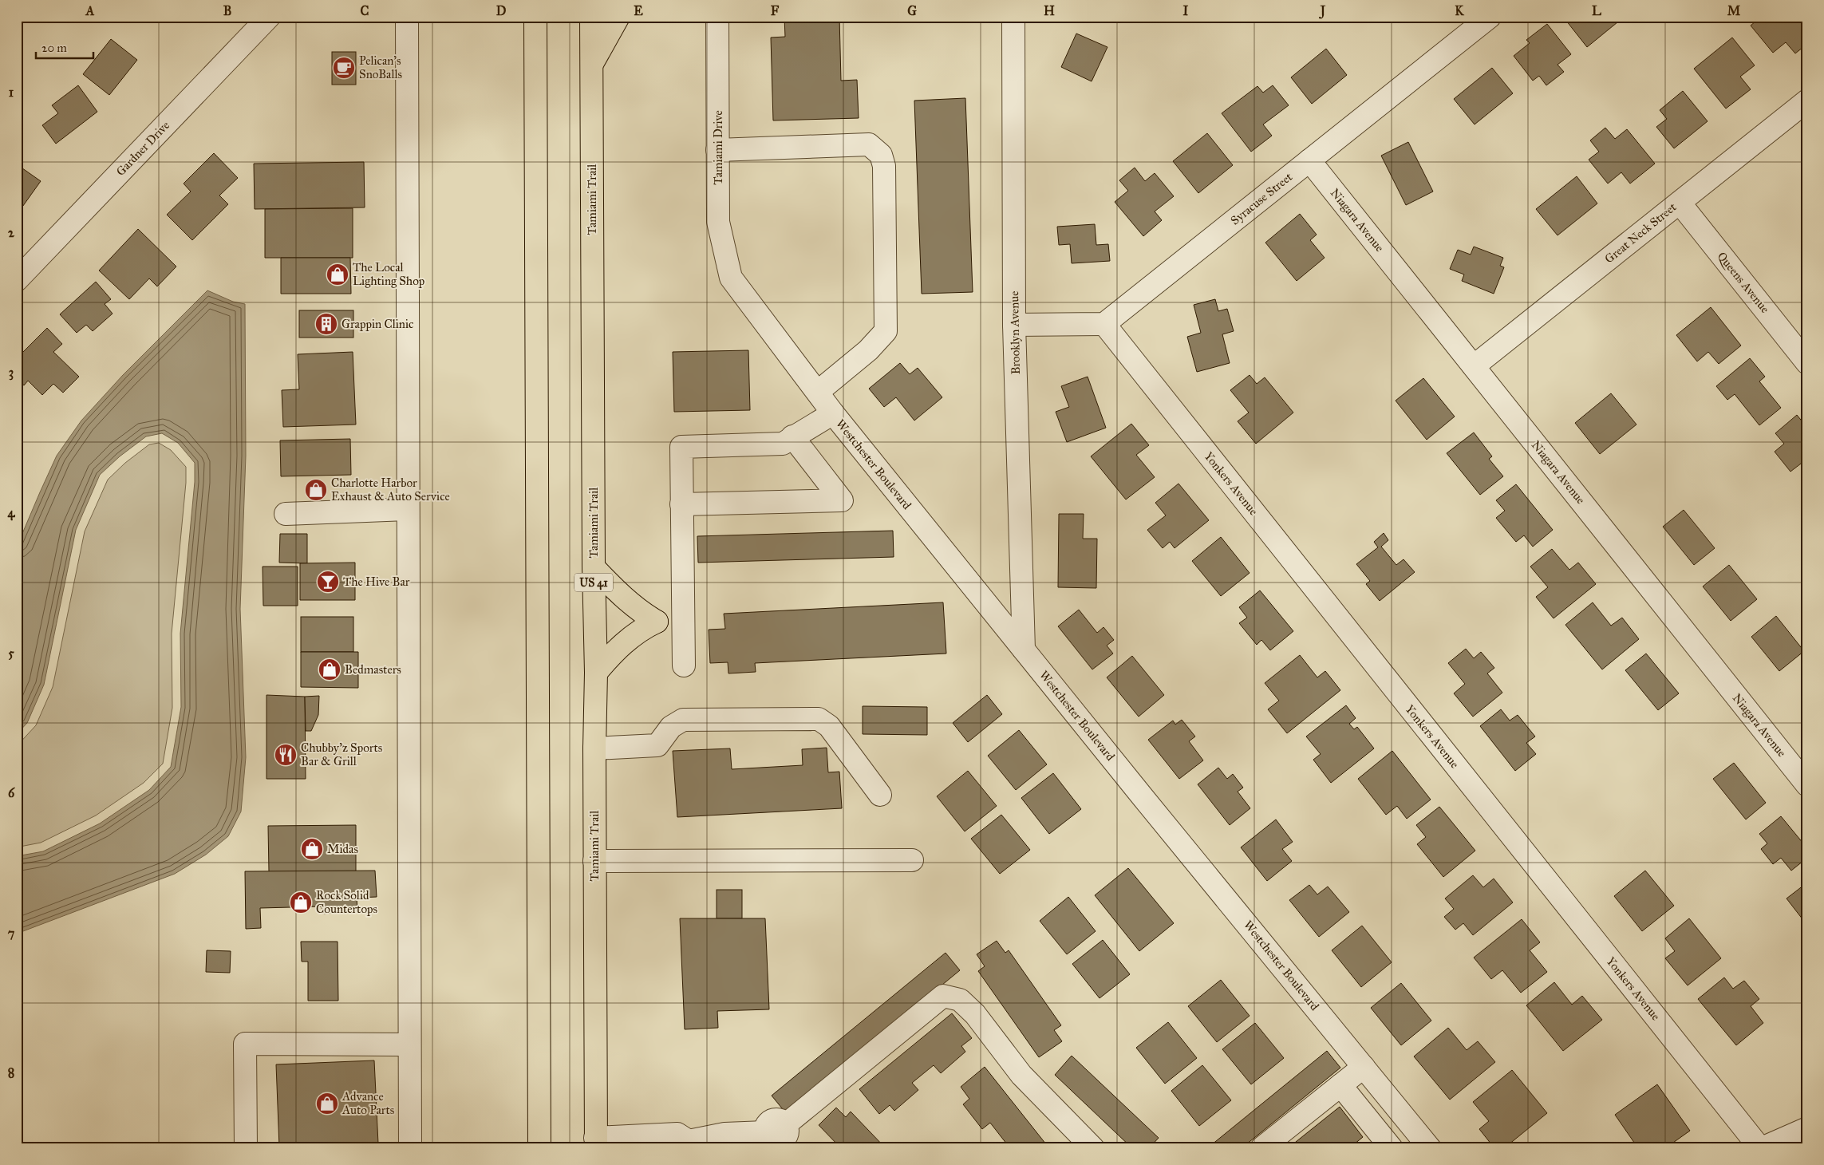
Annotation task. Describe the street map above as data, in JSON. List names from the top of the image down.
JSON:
{
  "streets": {
    "main road": ["Tamiami Trail", "US 41"],
    "street": [
      "Tamiami Drive",
      "Gardner Drive",
      "Syracuse Street",
      "Niagara Avenue",
      "Great Neck Street",
      "Queens Avenue",
      "Brooklyn Avenue",
      "Westchester Boulevard",
      "Yonkers Avenue"
    ]
  },
  "crossings": [
    ["Tamiami Drive", "Westchester Boulevard"],
    ["Syracuse Street", "Niagara Avenue"],
    ["Syracuse Street", "Yonkers Avenue"],
    ["Niagara Avenue", "Great Neck Street"],
    ["Great Neck Street", "Queens Avenue"],
    ["Brooklyn Avenue", "Westchester Boulevard"]
  ],
  "places": {
    "cafe": ["Pelican's SnoBalls"],
    "shop": [
      "The Local Lighting Shop",
      "Charlotte Harbor Exhaust & Auto Service",
      "Bedmasters",
      "Midas",
      "Rock Solid Countertops",
      "Advance Auto Parts"
    ],
    "building": ["Grappin Clinic"],
    "bar": ["The Hive Bar"],
    "restaurant": ["Chubby'z Sports Bar & Grill"]
  },
  "scale_bar": "20 m",
  "grid": {
    "columns": [
      "A",
      "B",
      "C",
      "D",
      "E",
      "F",
      "G",
      "H",
      "I",
      "J",
      "K",
      "L",
      "M"
    ],
    "rows": [
      "1",
      "2",
      "3",
      "4",
      "5",
      "6",
      "7",
      "8"
    ]
  }
}
